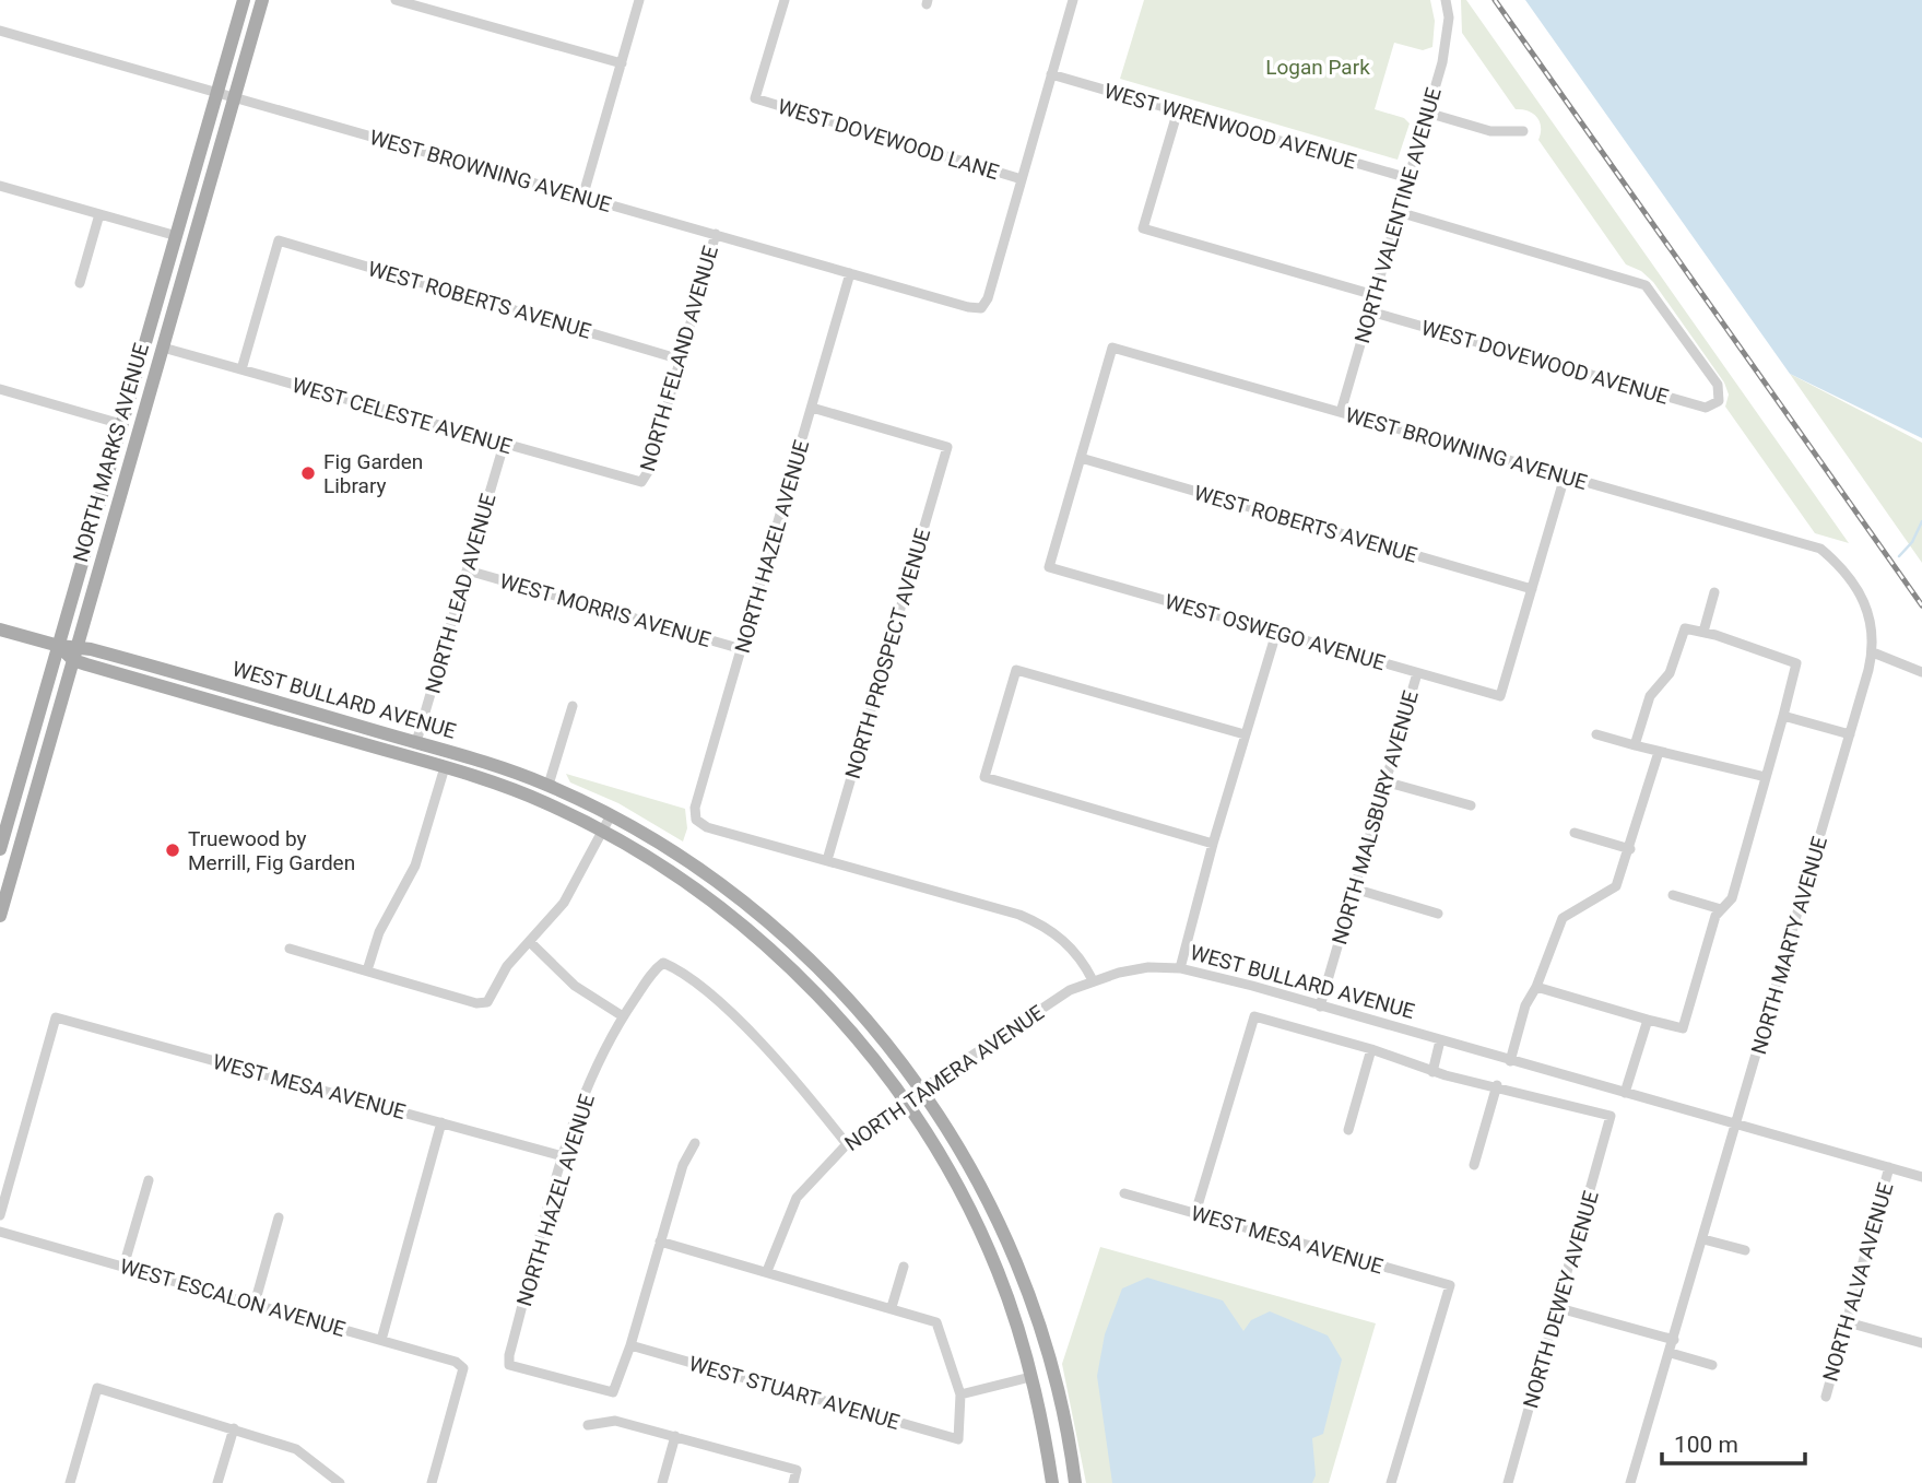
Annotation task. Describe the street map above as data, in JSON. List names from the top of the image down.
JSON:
{
  "streets": {
    "main road": ["NORTH MARKS AVENUE", "WEST BULLARD AVENUE"],
    "street": [
      "WEST WRENWOOD AVENUE",
      "WEST DOVEWOOD LANE",
      "WEST BROWNING AVENUE",
      "NORTH VALENTINE AVENUE",
      "WEST ROBERTS AVENUE",
      "NORTH FELAND AVENUE",
      "WEST DOVEWOOD AVENUE",
      "WEST CELESTE AVENUE",
      "NORTH HAZEL AVENUE",
      "NORTH LEAD AVENUE",
      "WEST MORRIS AVENUE",
      "WEST OSWEGO AVENUE",
      "NORTH PROSPECT AVENUE",
      "NORTH MALSBURY AVENUE",
      "NORTH MARTY AVENUE",
      "NORTH TAMERA AVENUE",
      "WEST MESA AVENUE",
      "NORTH ALVA AVENUE",
      "WEST ESCALON AVENUE",
      "NORTH DEWEY AVENUE",
      "WEST STUART AVENUE"
    ]
  },
  "crossings": [
    ["WEST WRENWOOD AVENUE", "NORTH VALENTINE AVENUE"],
    ["WEST DOVEWOOD LANE", "WEST BROWNING AVENUE"],
    ["WEST BROWNING AVENUE", "NORTH VALENTINE AVENUE"],
    ["WEST BROWNING AVENUE", "WEST ROBERTS AVENUE"],
    ["WEST BROWNING AVENUE", "NORTH FELAND AVENUE"],
    ["WEST BROWNING AVENUE", "NORTH MARKS AVENUE"],
    ["WEST BROWNING AVENUE", "NORTH HAZEL AVENUE"],
    ["WEST BROWNING AVENUE", "WEST OSWEGO AVENUE"],
    ["WEST BROWNING AVENUE", "NORTH MARTY AVENUE"],
    ["NORTH VALENTINE AVENUE", "WEST DOVEWOOD AVENUE"],
    ["WEST ROBERTS AVENUE", "NORTH FELAND AVENUE"],
    ["WEST ROBERTS AVENUE", "WEST CELESTE AVENUE"],
    ["WEST ROBERTS AVENUE", "WEST OSWEGO AVENUE"],
    ["NORTH FELAND AVENUE", "WEST CELESTE AVENUE"],
    ["WEST CELESTE AVENUE", "NORTH MARKS AVENUE"],
    ["WEST CELESTE AVENUE", "NORTH LEAD AVENUE"],
    ["NORTH MARKS AVENUE", "WEST BULLARD AVENUE"],
    ["NORTH HAZEL AVENUE", "WEST MORRIS AVENUE"],
    ["NORTH HAZEL AVENUE", "NORTH PROSPECT AVENUE"],
    ["NORTH HAZEL AVENUE", "NORTH TAMERA AVENUE"],
    ["NORTH HAZEL AVENUE", "WEST MESA AVENUE"],
    ["NORTH HAZEL AVENUE", "WEST STUART AVENUE"],
    ["NORTH LEAD AVENUE", "WEST MORRIS AVENUE"],
    ["NORTH LEAD AVENUE", "WEST BULLARD AVENUE"],
    ["WEST OSWEGO AVENUE", "NORTH MALSBURY AVENUE"],
    ["WEST BULLARD AVENUE", "NORTH MALSBURY AVENUE"],
    ["WEST BULLARD AVENUE", "NORTH MARTY AVENUE"],
    ["WEST BULLARD AVENUE", "NORTH TAMERA AVENUE"],
    ["WEST BULLARD AVENUE", "NORTH ALVA AVENUE"]
  ],
  "parks": ["Logan Park"],
  "places": ["Fig Garden Library", "Truewood by Merrill, Fig Garden"],
  "scale_bar": "100 m"
}
